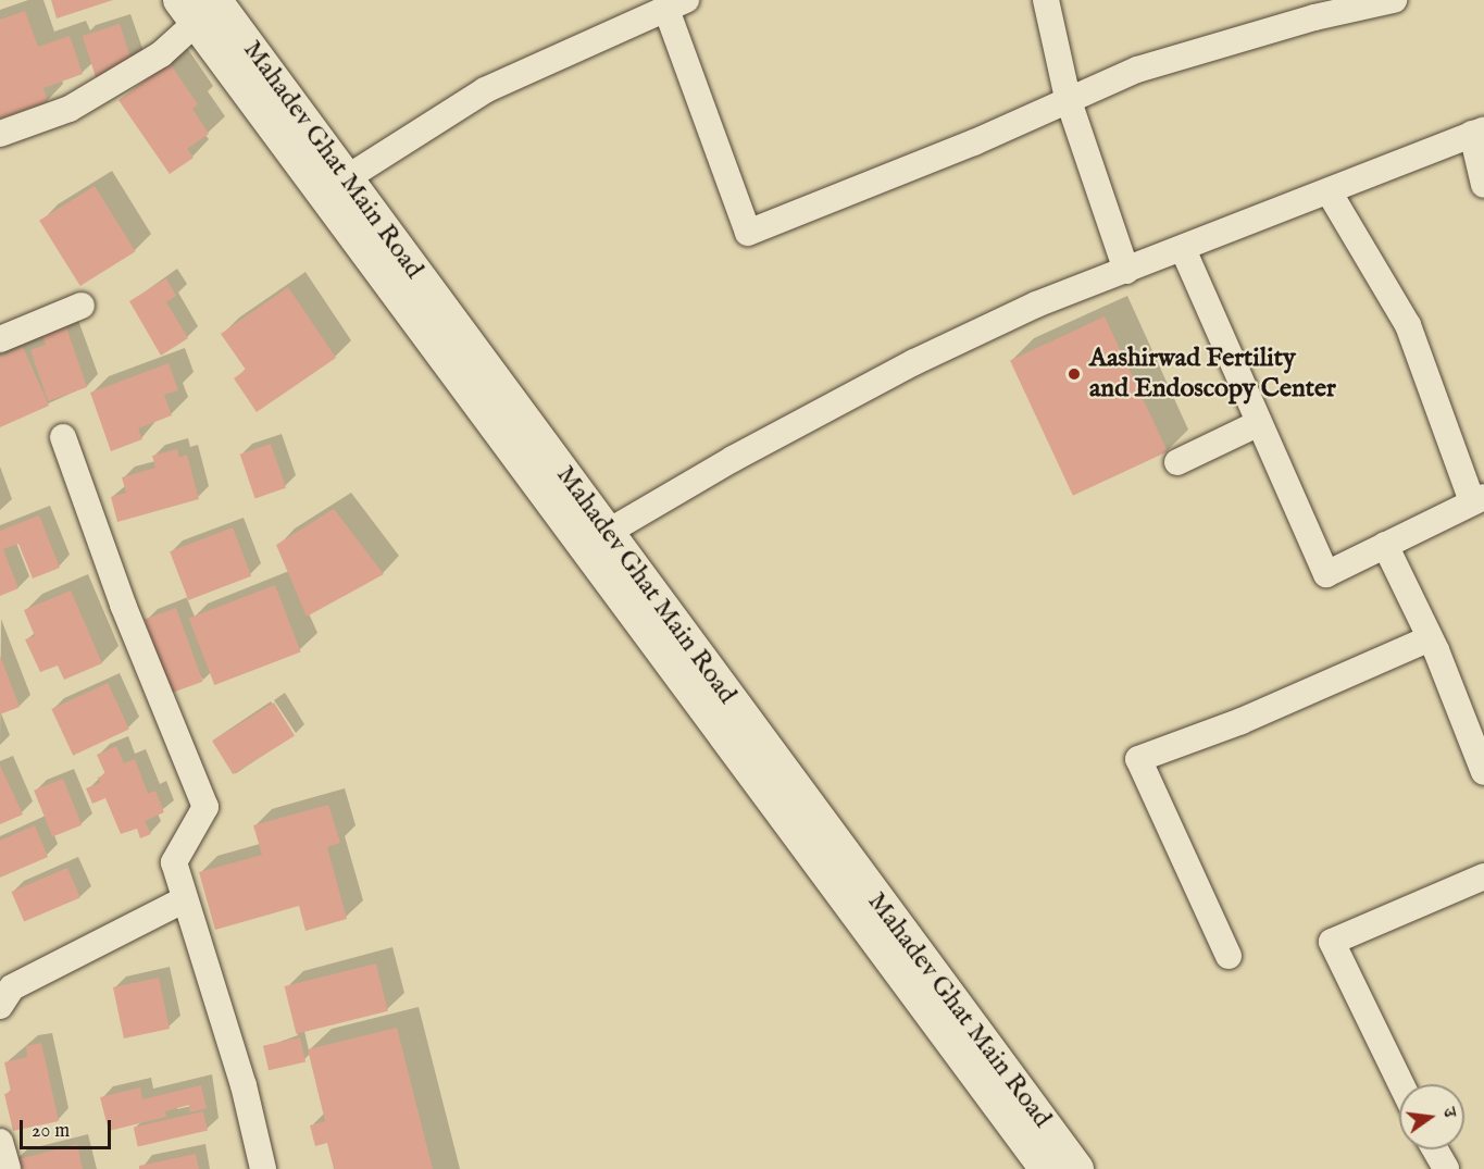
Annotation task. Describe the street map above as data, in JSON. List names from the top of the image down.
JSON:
{
  "streets": {
    "street": ["Mahadev Ghat Main Road"]
  },
  "places": ["Aashirwad Fertility and Endoscopy Center"],
  "scale_bar": "20 m",
  "north": "right"
}
